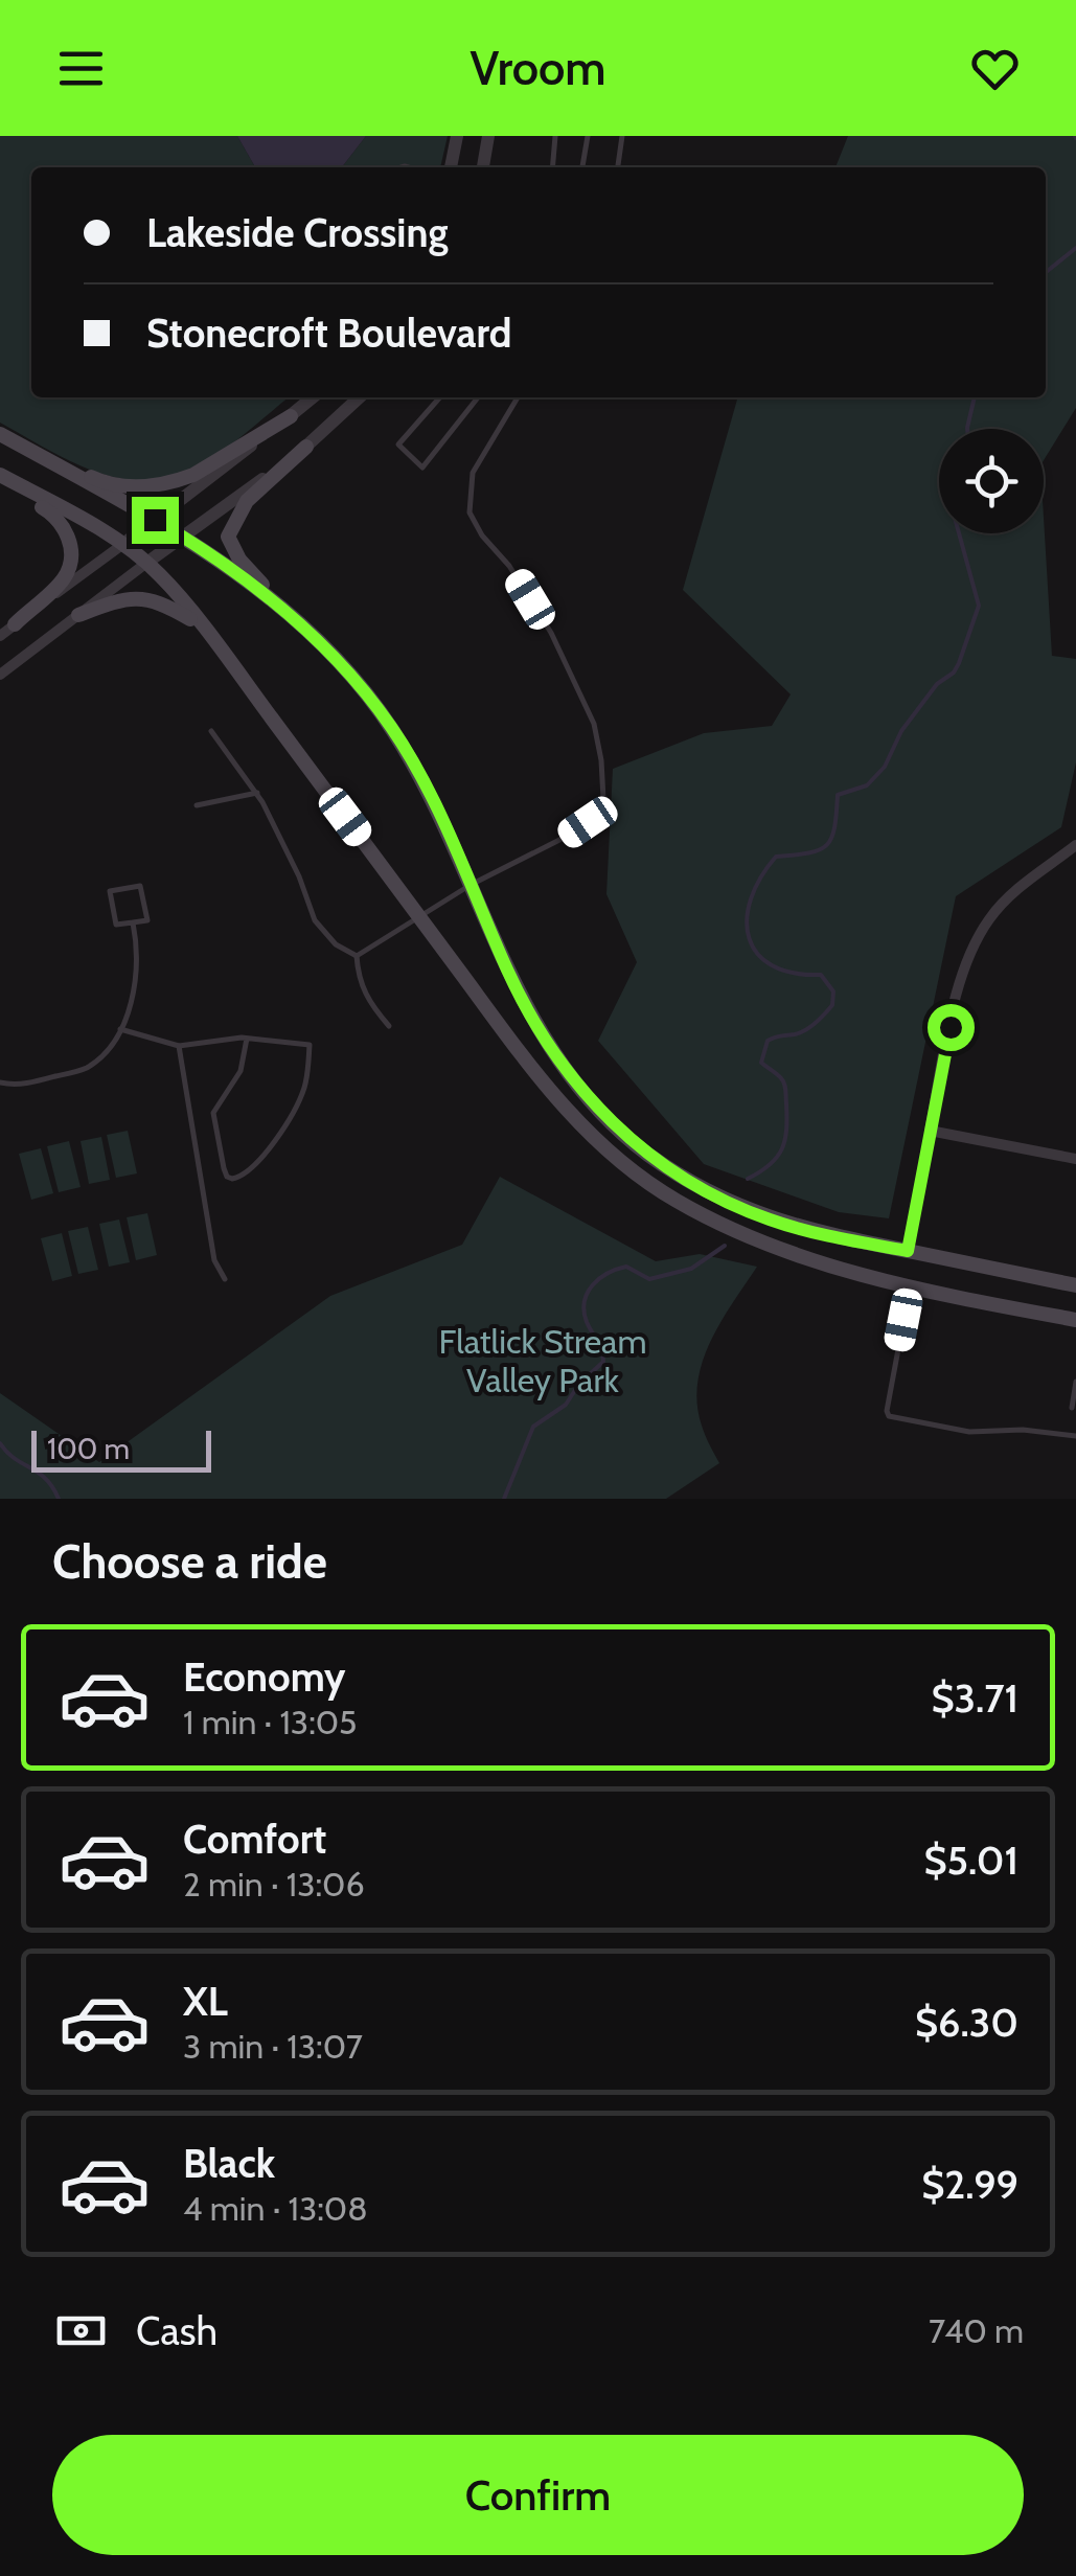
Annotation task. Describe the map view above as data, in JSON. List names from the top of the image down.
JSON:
{
  "parks": ["Flatlick Stream Valley Park"],
  "scale_bar": "100 m",
  "page": {
    "header": "Vroom",
    "banner": ["Lakeside Crossing", "Stonecroft Boulevard"],
    "scale": "100 m",
    "heading": "Choose a ride",
    "list": [
      {
        "name": "Economy",
        "note": "1 min · 13:05",
        "value": "$3.71"
      },
      {
        "name": "Comfort",
        "note": "2 min · 13:06",
        "value": "$5.01"
      },
      {
        "name": "XL",
        "note": "3 min · 13:07",
        "value": "$6.30"
      },
      {
        "name": "Black",
        "note": "4 min · 13:08",
        "value": "$2.99"
      }
    ],
    "pay": ["Cash", "740 m"],
    "buttons": "Confirm"
  }
}
